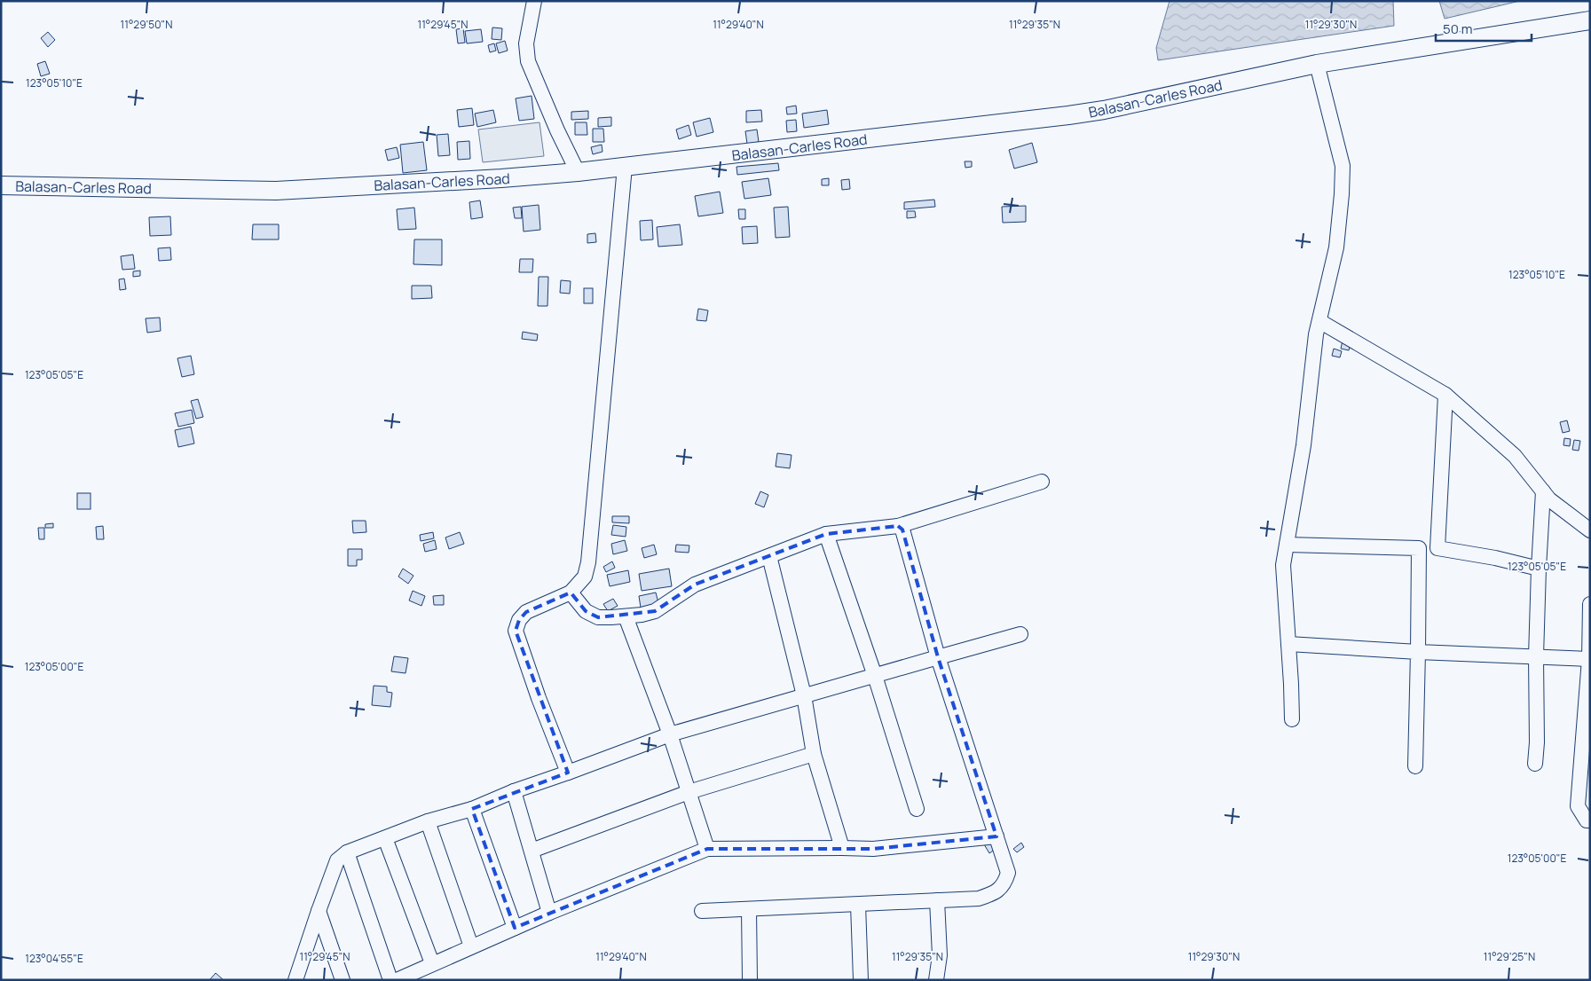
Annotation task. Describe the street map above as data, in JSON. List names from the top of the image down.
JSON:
{
  "streets": {
    "main road": ["Balasan-Carles Road"]
  },
  "scale_bar": "50 m",
  "coordinates": [
    "11°29'50\"N",
    "11°29'45\"N",
    "11°29'40\"N",
    "11°29'35\"N",
    "11°29'30\"N",
    "123°05'10\"E",
    "123°05'05\"E",
    "123°05'00\"E",
    "11°29'25\"N",
    "123°04'55\"E"
  ]
}
